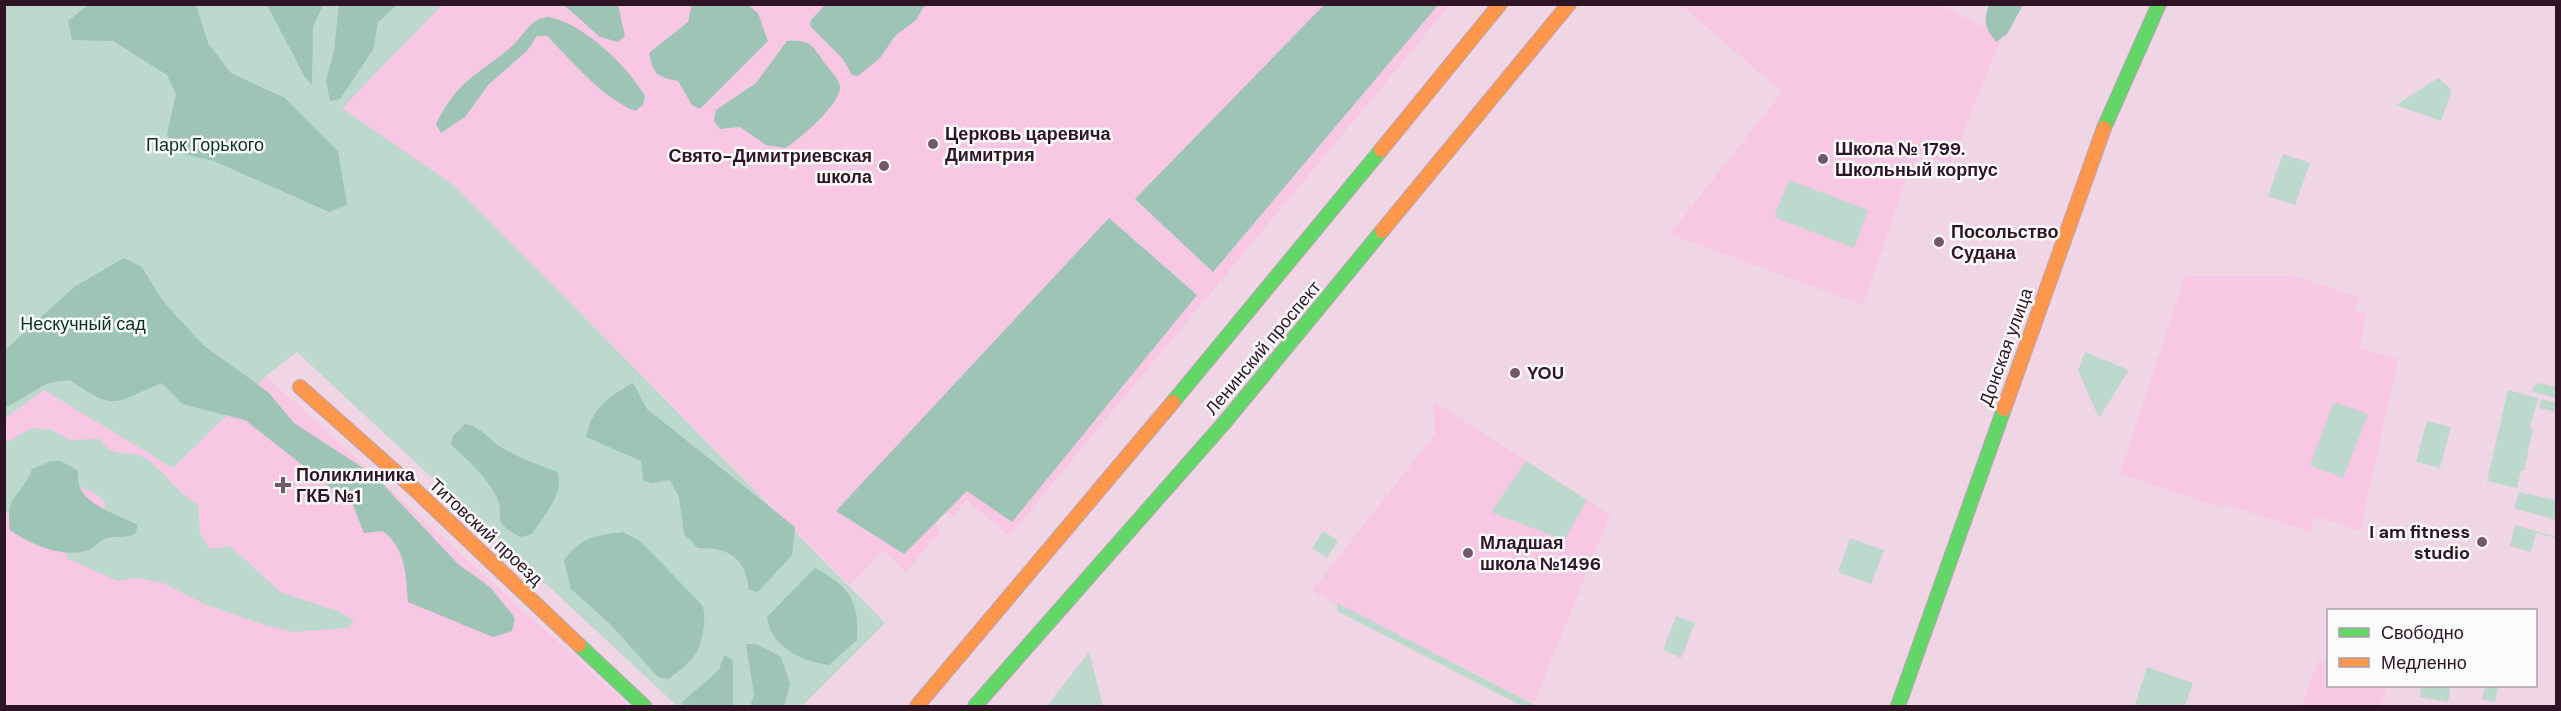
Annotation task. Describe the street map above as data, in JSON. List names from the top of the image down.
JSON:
{
  "streets": {
    "main road": ["Донская улица", "Ленинский проспект", "Титовский проезд"]
  },
  "parks": ["Парк Горького", "Нескучный сад"],
  "places": {
    "other": [
      "Церковь царевича Димитрия",
      "Школа № 1799. Школьный корпус",
      "Свято-Димитриевская школа",
      "Посольство Судана",
      "YOU",
      "I am fitness studio",
      "Младшая школа №1496"
    ],
    "health": ["Поликлиника ГКБ №1"]
  },
  "legend": ["Свободно", "Медленно"]
}
